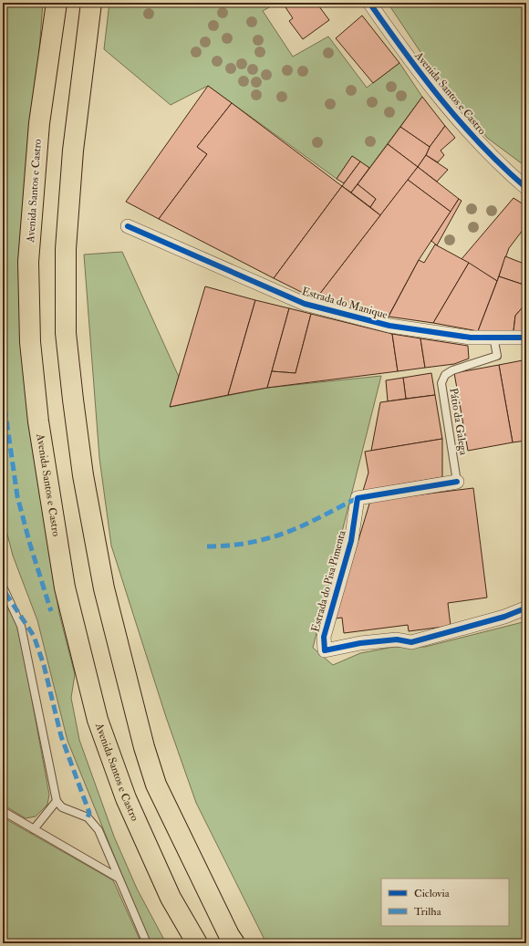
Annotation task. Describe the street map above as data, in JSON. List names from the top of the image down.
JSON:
{
  "streets": {
    "main road": ["Avenida Santos e Castro"],
    "street": ["Estrada do Manique", "Estrada do Pisa Pimenta"],
    "lane": ["Pátio da Galega"]
  },
  "crossings": [
    ["Estrada do Manique", "Pátio da Galega"],
    ["Pátio da Galega", "Estrada do Pisa Pimenta"]
  ],
  "legend": ["Ciclovia", "Trilha"]
}
